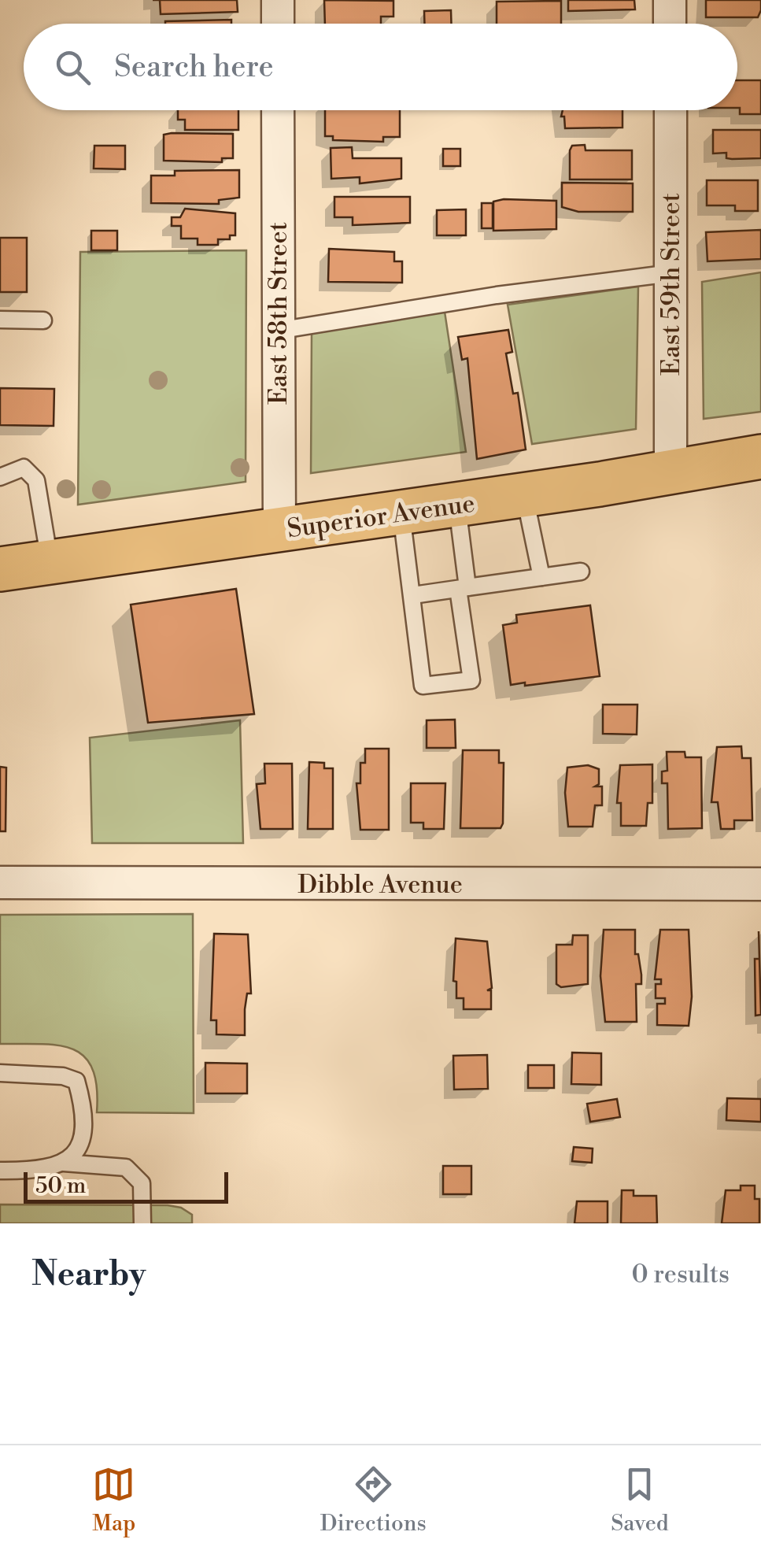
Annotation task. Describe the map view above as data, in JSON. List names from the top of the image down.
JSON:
{
  "streets": {
    "main road": ["Superior Avenue"],
    "street": ["East 59th Street", "East 58th Street", "Dibble Avenue"]
  },
  "crossings": [
    ["East 59th Street", "Superior Avenue"],
    ["East 58th Street", "Superior Avenue"]
  ],
  "scale_bar": "50 m",
  "page": {
    "search": "Search here",
    "scale": "50 m",
    "heading": ["Nearby", "0 results"],
    "nav": ["Map", "Directions", "Saved"]
  }
}
